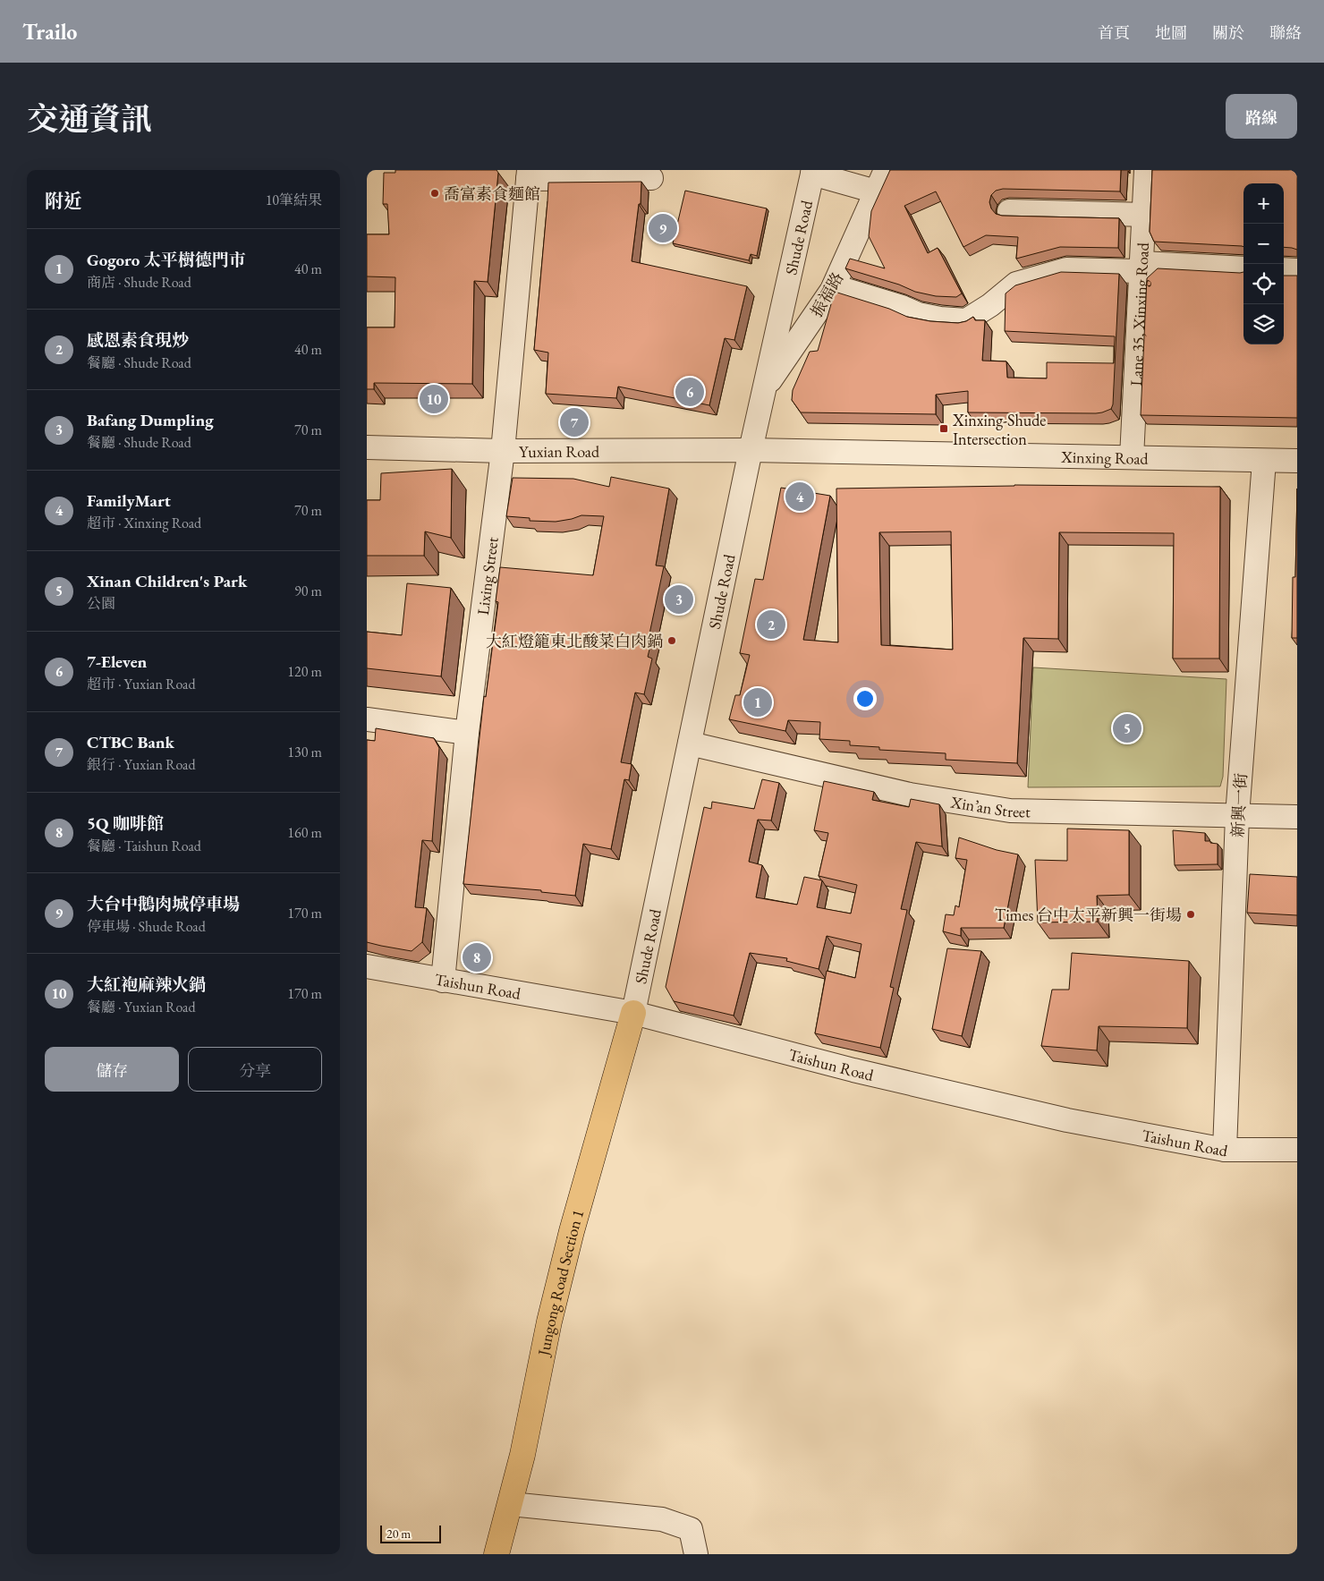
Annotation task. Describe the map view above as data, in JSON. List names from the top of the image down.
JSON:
{
  "streets": {
    "main road": ["Jungong Road Section 1"],
    "street": [
      "Shude Road",
      "振福路",
      "Lane 35, Xinxing Road",
      "Yuxian Road",
      "Xinxing Road",
      "Lixing Street",
      "新興一街",
      "Xin’an Street",
      "Taishun Road"
    ]
  },
  "crossings": [
    ["Shude Road", "振福路"],
    ["Shude Road", "Yuxian Road"],
    ["Shude Road", "Xinxing Road"],
    ["Shude Road", "Xin’an Street"],
    ["Shude Road", "Taishun Road"],
    ["Shude Road", "Jungong Road Section 1"],
    ["Lane 35, Xinxing Road", "Xinxing Road"],
    ["Yuxian Road", "Xinxing Road"],
    ["Yuxian Road", "Lixing Street"],
    ["Xinxing Road", "新興一街"],
    ["Lixing Street", "Taishun Road"],
    ["新興一街", "Xin’an Street"],
    ["新興一街", "Taishun Road"],
    ["Taishun Road", "Jungong Road Section 1"]
  ],
  "places": {
    "other": ["喬富素食麵館", "大紅燈籠東北酸菜白肉鍋", "Times 台中太平新興一街場"],
    "transit": ["Xinxing-Shude Intersection"]
  },
  "scale_bar": "20 m",
  "page": {
    "header": "Trailo",
    "nav": [
      "首頁",
      "地圖",
      "關於",
      "聯絡"
    ],
    "title": "交通資訊",
    "buttons": [
      "路線",
      ["儲存", "分享"]
    ],
    "heading": ["附近", "10筆結果"],
    "map_buttons": ["+", "−"],
    "pins": [
      "9",
      "6",
      "10",
      "7",
      "4",
      "3",
      "2",
      "1",
      "5",
      "8"
    ],
    "list": [
      {
        "mark": "1",
        "name": "Gogoro 太平樹德門市",
        "note": "商店 · Shude Road",
        "value": "40 m"
      },
      {
        "mark": "2",
        "name": "感恩素食現炒",
        "note": "餐廳 · Shude Road",
        "value": "40 m"
      },
      {
        "mark": "3",
        "name": "Bafang Dumpling",
        "note": "餐廳 · Shude Road",
        "value": "70 m"
      },
      {
        "mark": "4",
        "name": "FamilyMart",
        "note": "超市 · Xinxing Road",
        "value": "70 m"
      },
      {
        "mark": "5",
        "name": "Xinan Children's Park",
        "note": "公園",
        "value": "90 m"
      },
      {
        "mark": "6",
        "name": "7-Eleven",
        "note": "超市 · Yuxian Road",
        "value": "120 m"
      },
      {
        "mark": "7",
        "name": "CTBC Bank",
        "note": "銀行 · Yuxian Road",
        "value": "130 m"
      },
      {
        "mark": "8",
        "name": "5Q 咖啡館",
        "note": "餐廳 · Taishun Road",
        "value": "160 m"
      },
      {
        "mark": "9",
        "name": "大台中鵝肉城停車場",
        "note": "停車場 · Shude Road",
        "value": "170 m"
      },
      {
        "mark": "10",
        "name": "大紅袍麻辣火鍋",
        "note": "餐廳 · Yuxian Road",
        "value": "170 m"
      }
    ],
    "scale": "20 m"
  }
}
